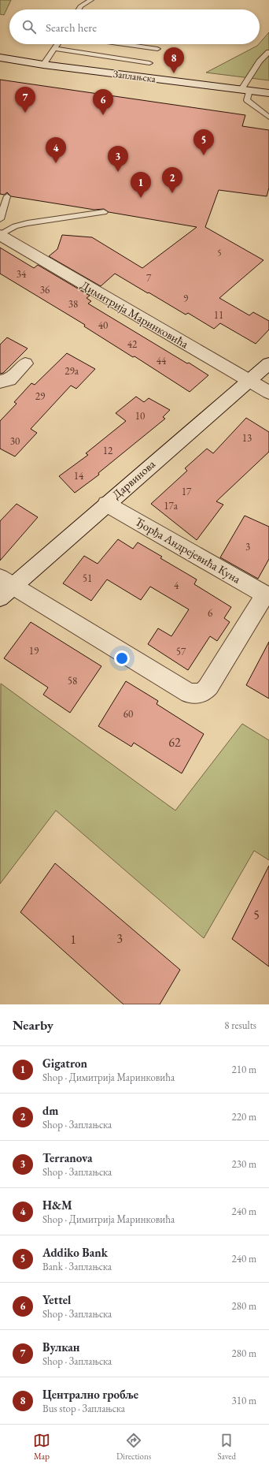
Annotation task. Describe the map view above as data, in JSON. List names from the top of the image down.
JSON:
{
  "streets": {
    "street": [
      "Заплањска",
      "Димитрија Маринковића",
      "Дарвинова",
      "Ђорђа Андрејевића Куна"
    ]
  },
  "crossings": [
    ["Димитрија Маринковића", "Дарвинова"],
    ["Дарвинова", "Ђорђа Андрејевића Куна"]
  ],
  "house_numbers": [
    "5",
    "34",
    "7",
    "36",
    "9",
    "38",
    "11",
    "40",
    "42",
    "44",
    "29a",
    "29",
    "10",
    "13",
    "30",
    "12",
    "14",
    "17",
    "17a",
    "3",
    "51",
    "4",
    "6",
    "19",
    "57",
    "58",
    "60",
    "62",
    "5",
    "3",
    "1"
  ],
  "page": {
    "search": "Search here",
    "pins": [
      "8",
      "7",
      "6",
      "5",
      "4",
      "3",
      "2",
      "1"
    ],
    "heading": ["Nearby", "8 results"],
    "list": [
      {
        "mark": "1",
        "name": "Gigatron",
        "note": "Shop · Димитрија Маринковића",
        "value": "210 m"
      },
      {
        "mark": "2",
        "name": "dm",
        "note": "Shop · Заплањска",
        "value": "220 m"
      },
      {
        "mark": "3",
        "name": "Terranova",
        "note": "Shop · Заплањска",
        "value": "230 m"
      },
      {
        "mark": "4",
        "name": "H&M",
        "note": "Shop · Димитрија Маринковића",
        "value": "240 m"
      },
      {
        "mark": "5",
        "name": "Addiko Bank",
        "note": "Bank · Заплањска",
        "value": "240 m"
      },
      {
        "mark": "6",
        "name": "Yettel",
        "note": "Shop · Заплањска",
        "value": "280 m"
      },
      {
        "mark": "7",
        "name": "Вулкан",
        "note": "Shop · Заплањска",
        "value": "280 m"
      },
      {
        "mark": "8",
        "name": "Централно гробље",
        "note": "Bus stop · Заплањска",
        "value": "310 m"
      }
    ],
    "nav": ["Map", "Directions", "Saved"]
  }
}
